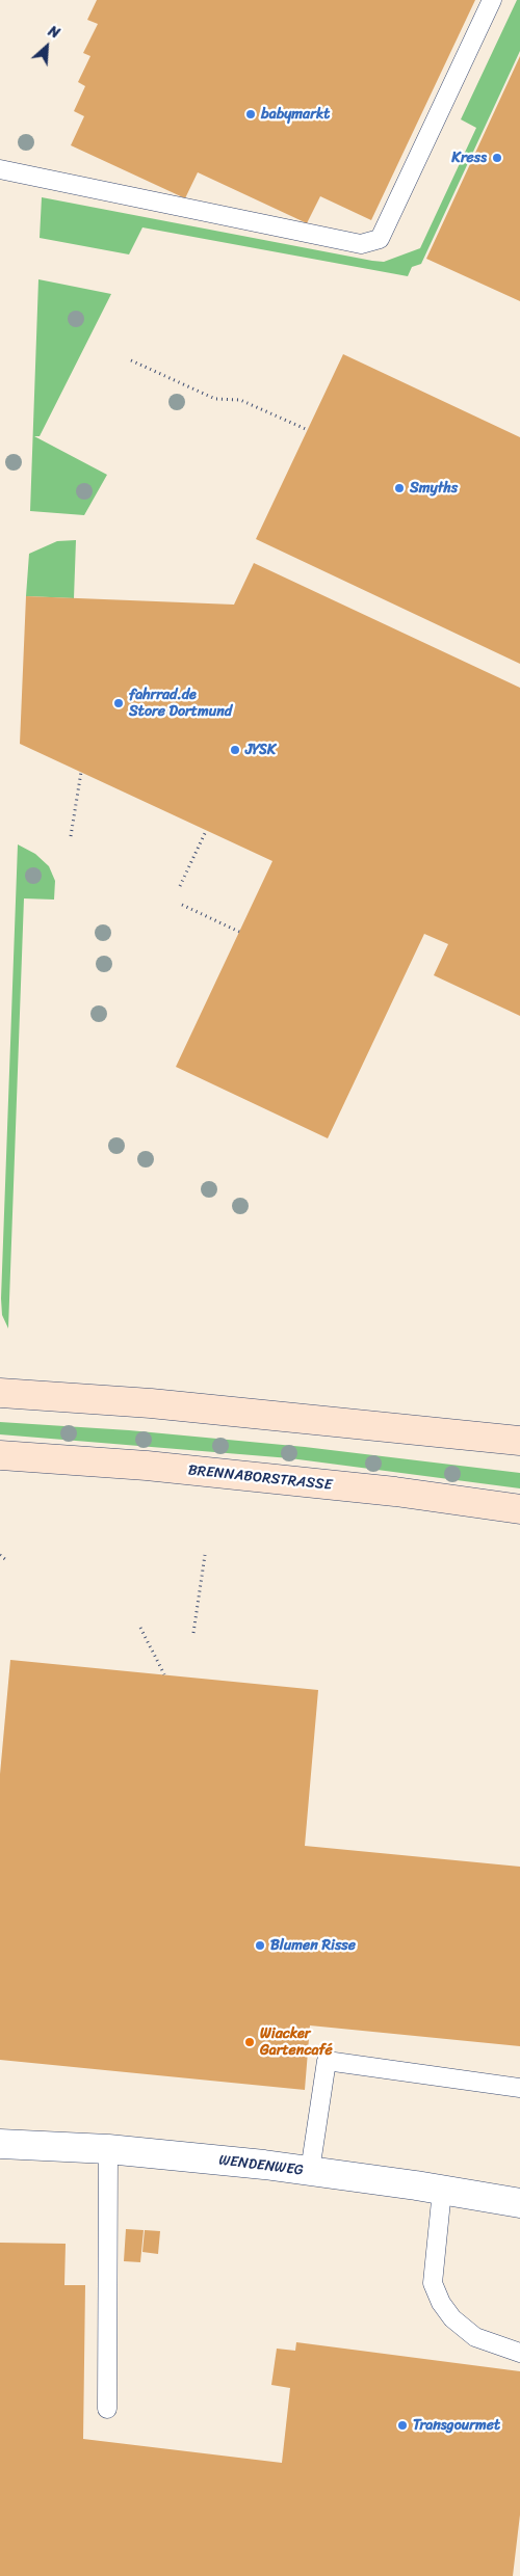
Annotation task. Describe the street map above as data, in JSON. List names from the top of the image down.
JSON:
{
  "streets": {
    "main road": ["BRENNABORSTRASSE"],
    "street": ["WENDENWEG"]
  },
  "places": [
    "babymarkt",
    "Kress",
    "Smyths",
    "fahrrad.de Store Dortmund",
    "JYSK",
    "Blumen Risse",
    "Wiacker Gartencafé",
    "Transgourmet"
  ],
  "north": "top right"
}
